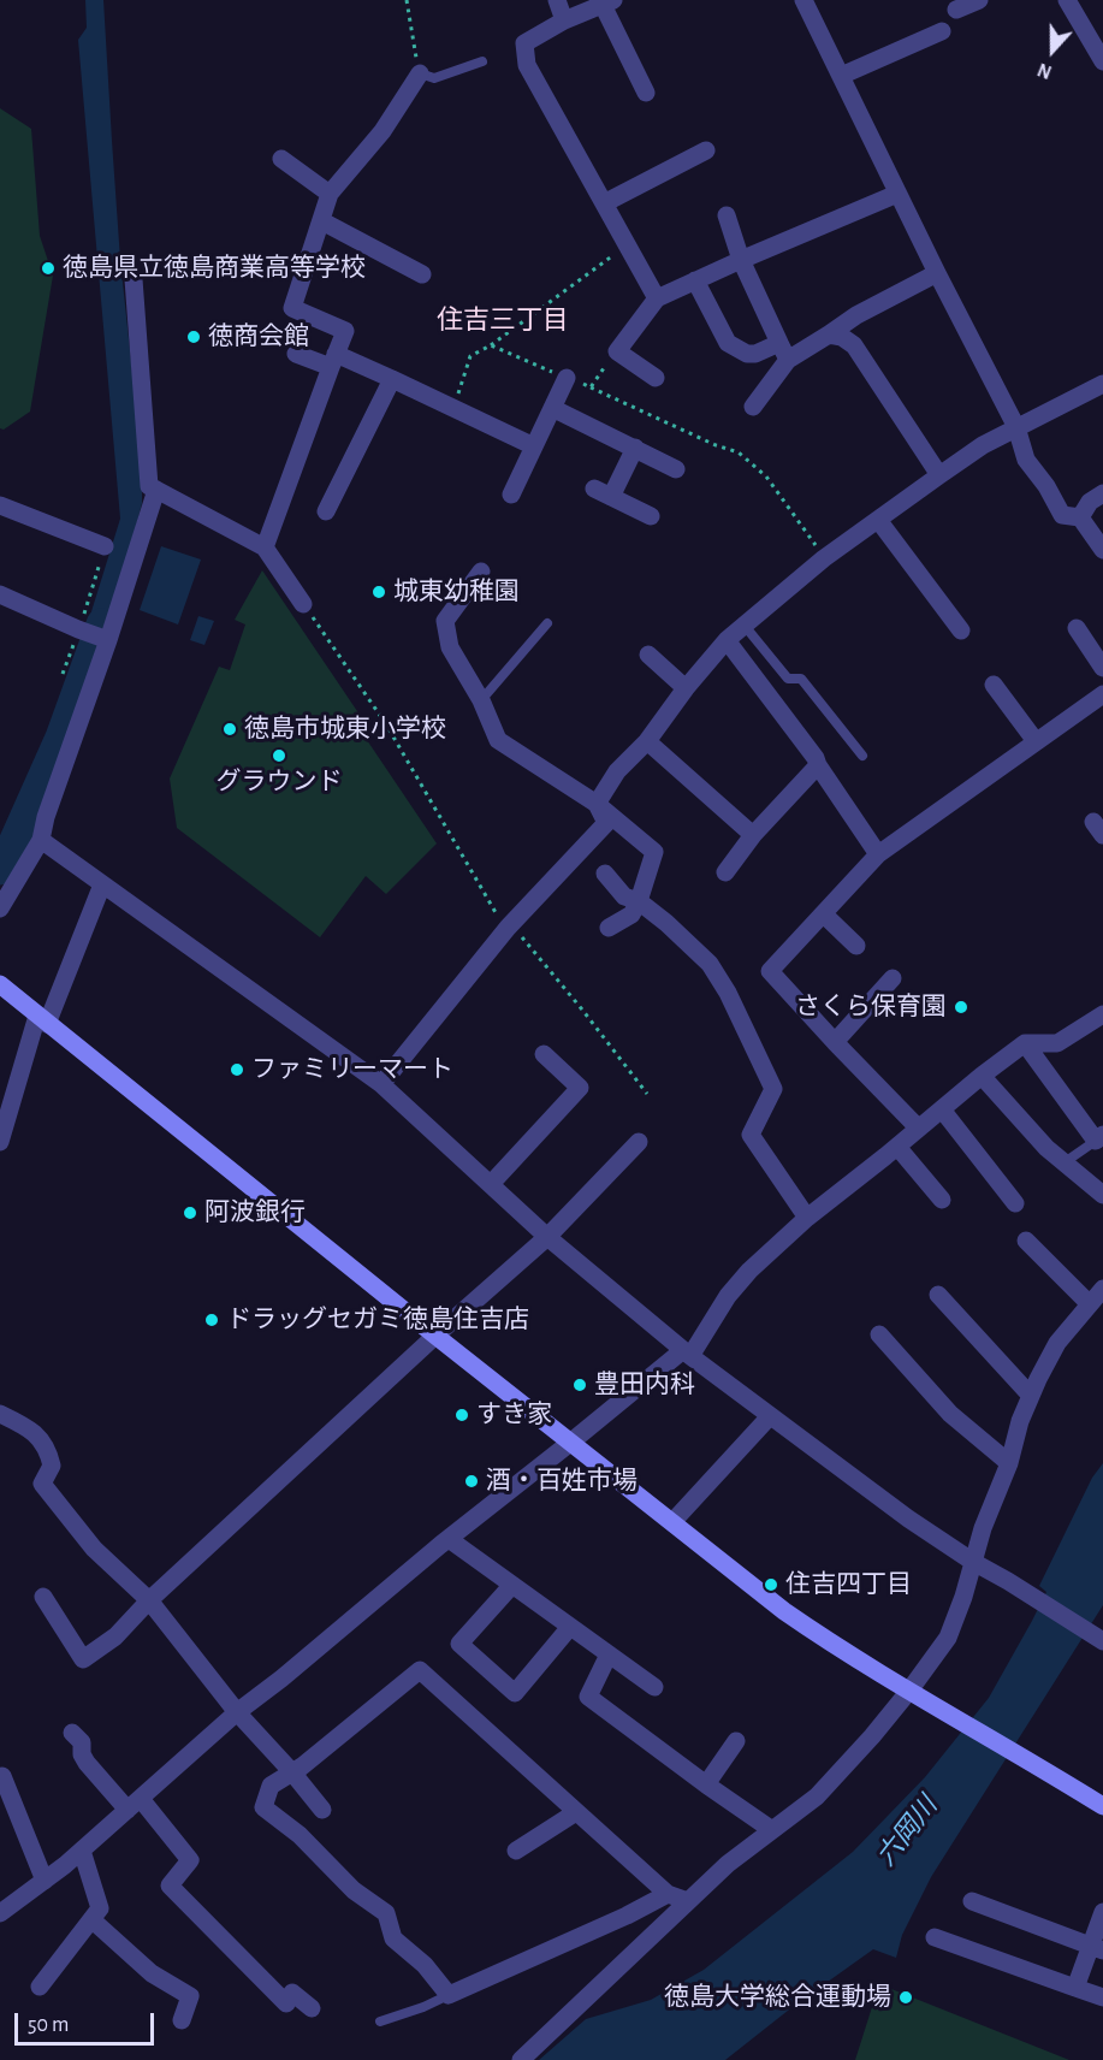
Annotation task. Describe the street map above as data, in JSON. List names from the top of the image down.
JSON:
{
  "districts": ["住吉三丁目"],
  "water": ["六岡川"],
  "places": [
    "徳島県立徳島商業高等学校",
    "徳商会館",
    "城東幼稚園",
    "徳島市城東小学校",
    "グラウンド",
    "さくら保育園",
    "ファミリーマート",
    "阿波銀行",
    "ドラッグセガミ徳島住吉店",
    "豊田内科",
    "すき家",
    "酒・百姓市場",
    "住吉四丁目",
    "徳島大学総合運動場"
  ],
  "scale_bar": "50 m",
  "north": "bottom"
}
